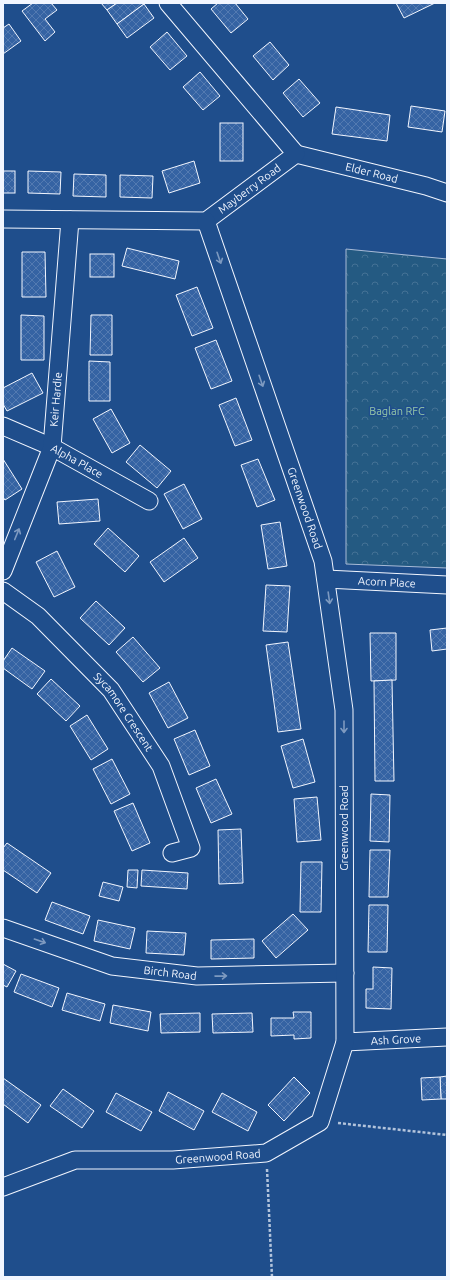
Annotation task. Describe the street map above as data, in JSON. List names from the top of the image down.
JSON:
{
  "streets": {
    "street": [
      "Elder Road",
      "Mayberry Road",
      "Keir Hardie",
      "Alpha Place",
      "Greenwood Road",
      "Acorn Place",
      "Sycamore Crescent",
      "Birch Road",
      "Ash Grove"
    ]
  },
  "crossings": [
    ["Elder Road", "Mayberry Road"],
    ["Mayberry Road", "Keir Hardie"],
    ["Mayberry Road", "Greenwood Road"],
    ["Keir Hardie", "Alpha Place"],
    ["Greenwood Road", "Acorn Place"],
    ["Greenwood Road", "Birch Road"],
    ["Greenwood Road", "Ash Grove"]
  ],
  "one_way": ["Keir Hardie", "Greenwood Road", "Birch Road"],
  "parks": ["Baglan RFC"]
}
